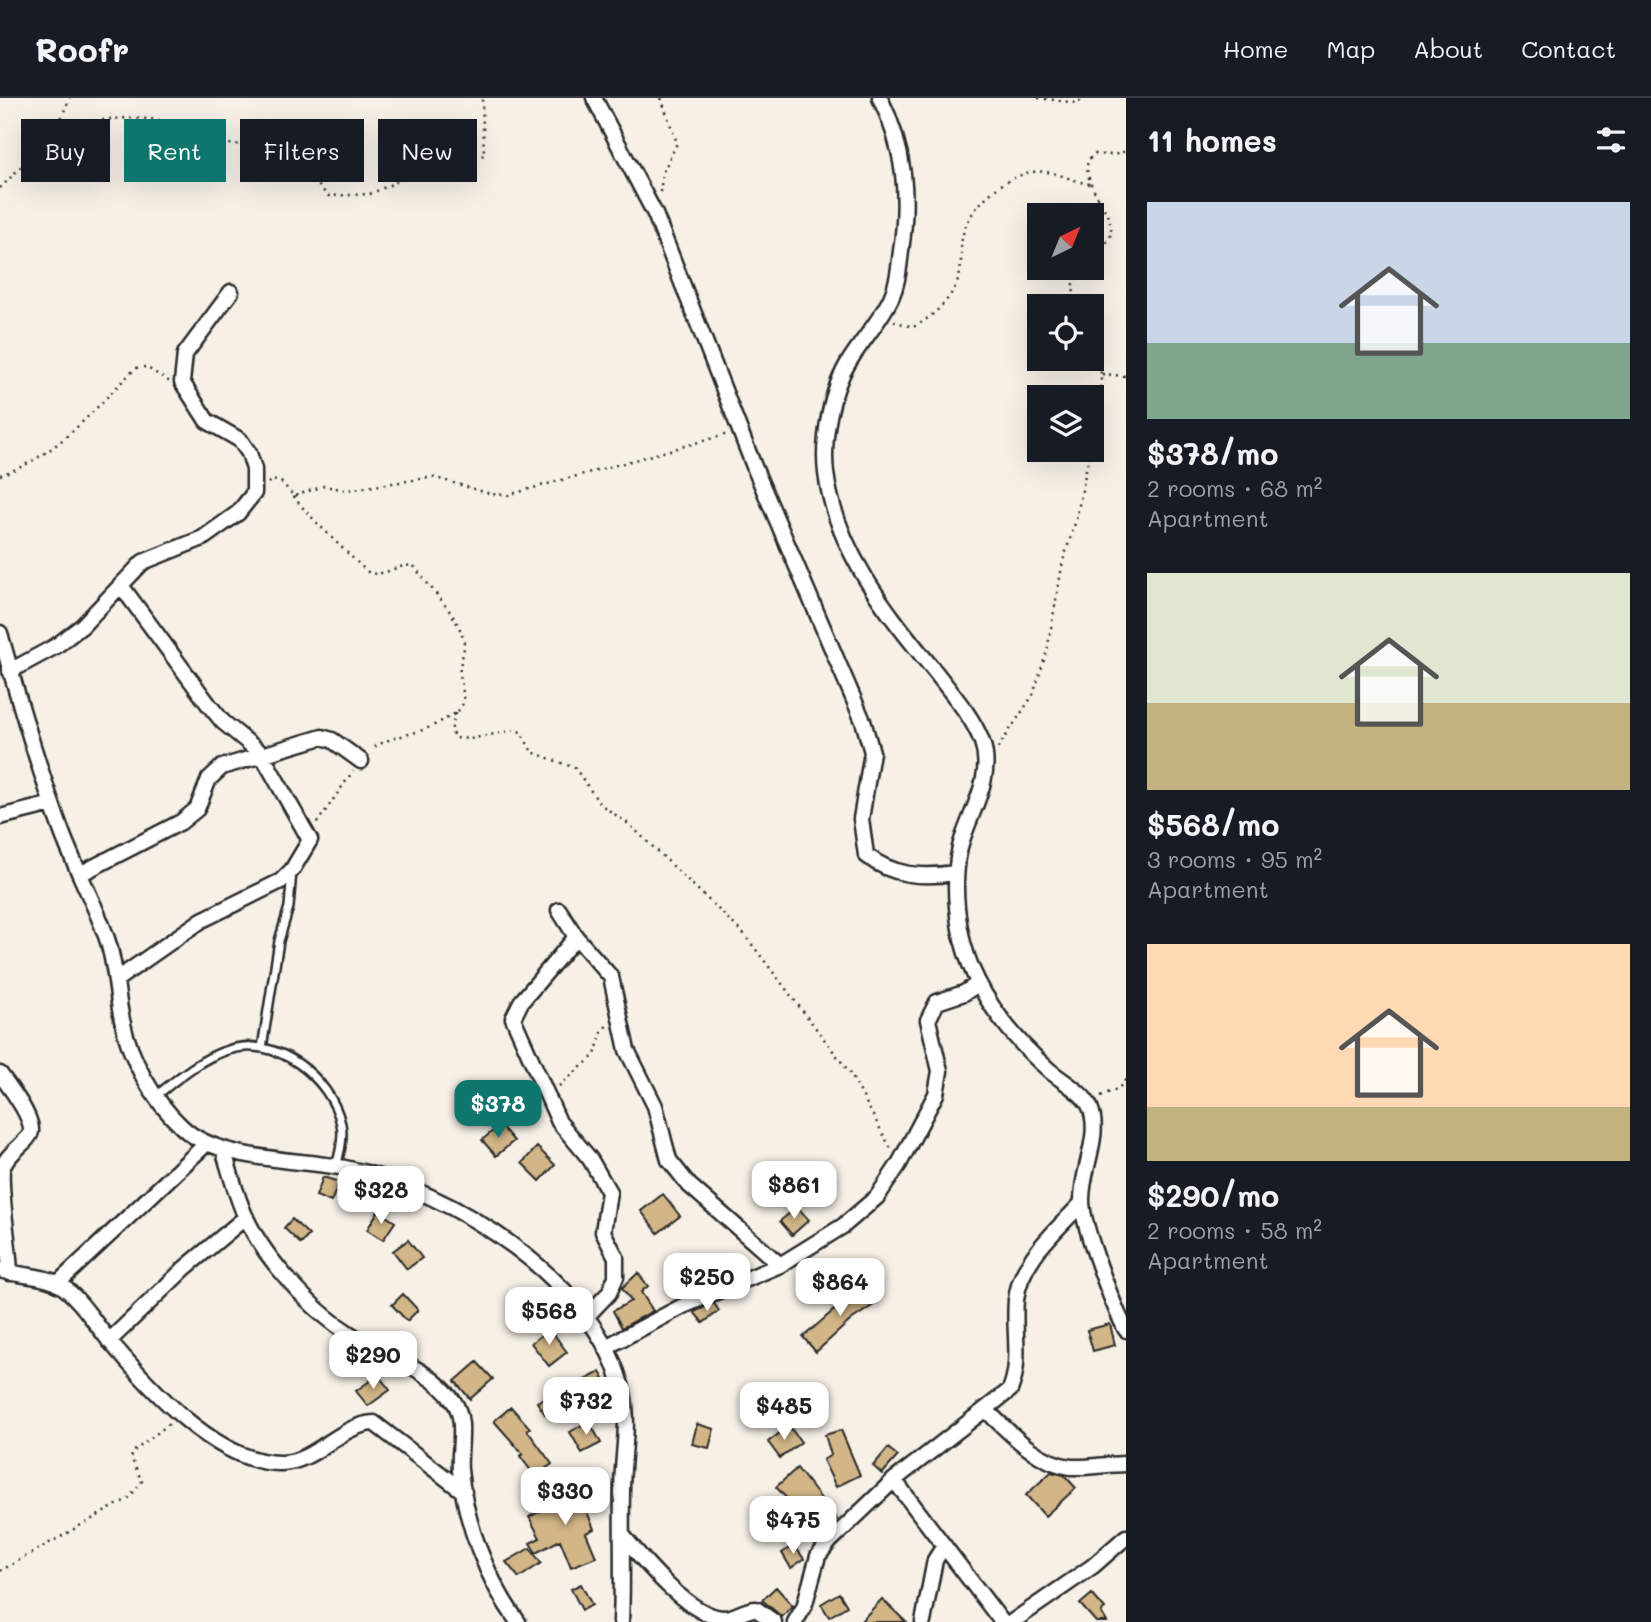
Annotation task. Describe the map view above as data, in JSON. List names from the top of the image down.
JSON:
{
  "north": "top right",
  "page": {
    "header": "Roofr",
    "nav": [
      "Home",
      "Map",
      "About",
      "Contact"
    ],
    "heading": "11 homes",
    "chip": [
      "Buy",
      "Rent",
      "Filters",
      "New"
    ],
    "list": [
      {
        "name": "$378/mo",
        "note": "2 rooms · 68 m² · Apartment"
      },
      {
        "name": "$568/mo",
        "note": "3 rooms · 95 m² · Apartment"
      },
      {
        "name": "$290/mo",
        "note": "2 rooms · 58 m² · Apartment"
      }
    ],
    "price": [
      "$378",
      "$861",
      "$328",
      "$250",
      "$864",
      "$568",
      "$290",
      "$732",
      "$485",
      "$330",
      "$475"
    ]
  }
}
